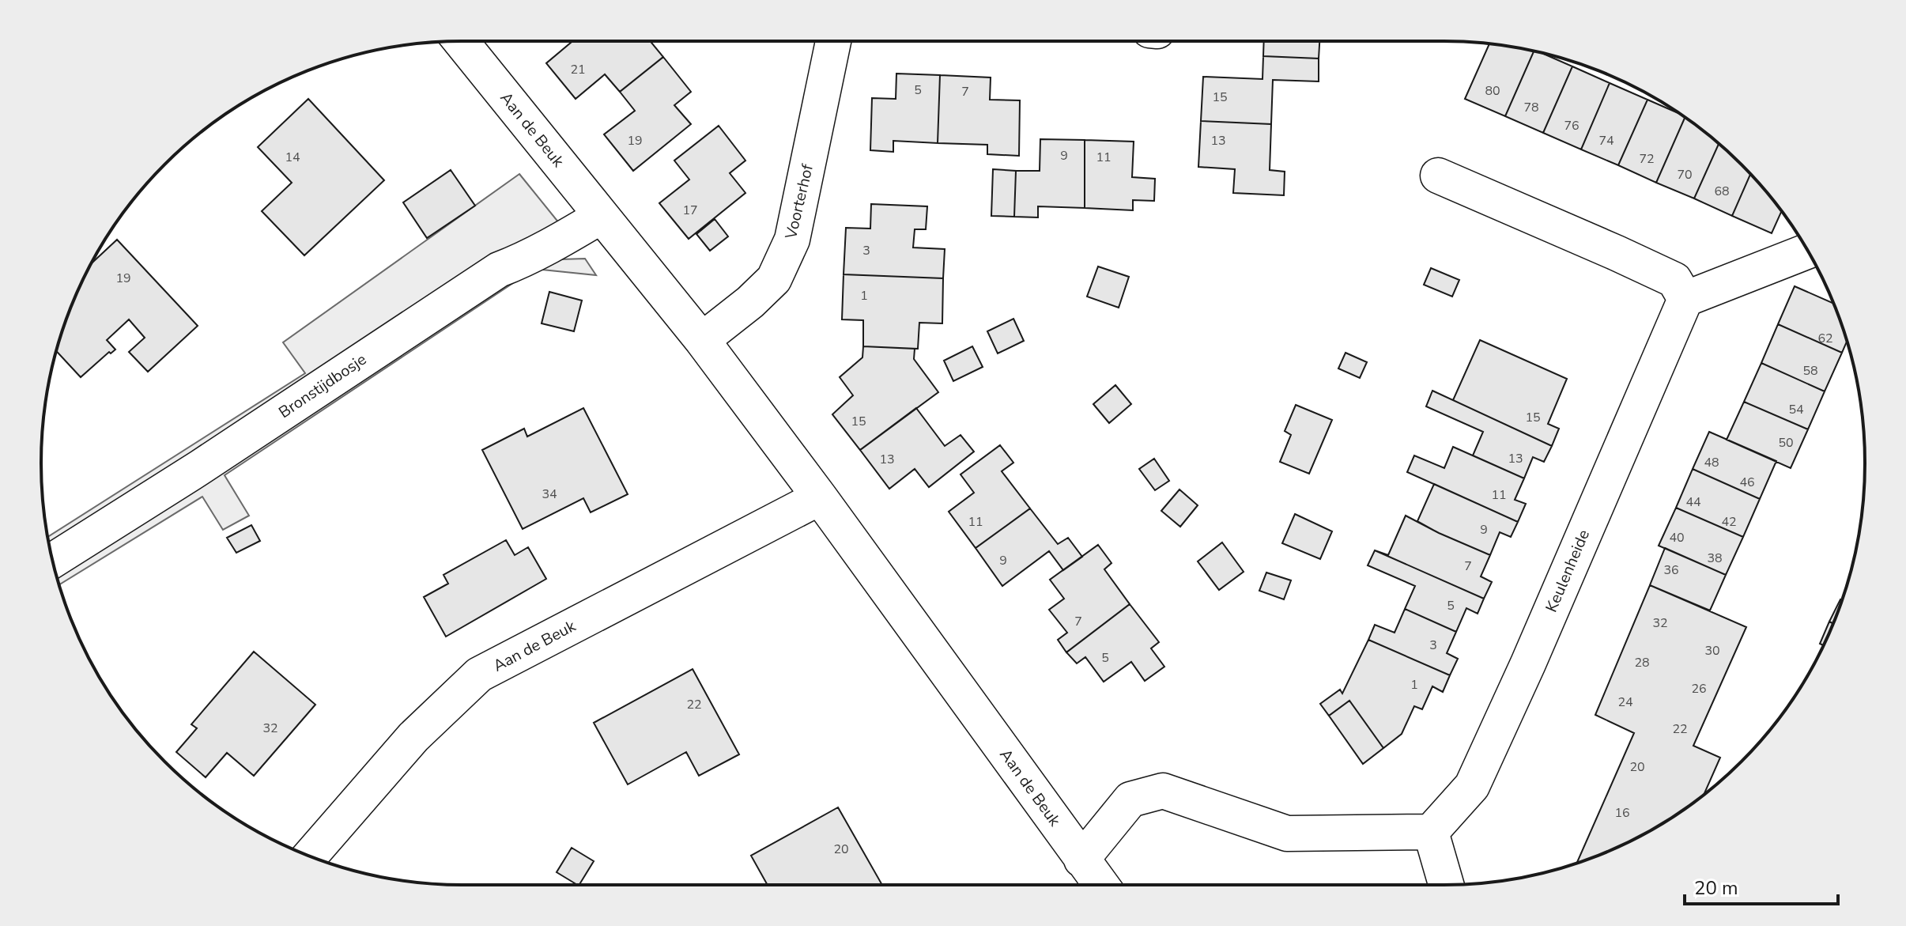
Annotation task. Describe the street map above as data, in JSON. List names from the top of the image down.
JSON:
{
  "streets": {
    "street": [
      "Aan de Beuk",
      "Voorterhof",
      "Bronstijdbosje",
      "Keulenheide"
    ]
  },
  "crossings": [
    ["Aan de Beuk", "Voorterhof"],
    ["Aan de Beuk", "Bronstijdbosje"]
  ],
  "house_numbers": [
    "21",
    "5",
    "80",
    "7",
    "15",
    "78",
    "76",
    "19",
    "13",
    "74",
    "9",
    "14",
    "11",
    "72",
    "70",
    "68",
    "17",
    "3",
    "19",
    "1",
    "62",
    "58",
    "54",
    "15",
    "15",
    "50",
    "13",
    "13",
    "48",
    "46",
    "34",
    "11",
    "44",
    "11",
    "42",
    "9",
    "40",
    "38",
    "9",
    "7",
    "36",
    "5",
    "7",
    "32",
    "3",
    "30",
    "5",
    "28",
    "1",
    "26",
    "24",
    "22",
    "32",
    "22",
    "20",
    "16",
    "20"
  ],
  "scale_bar": "20 m"
}
